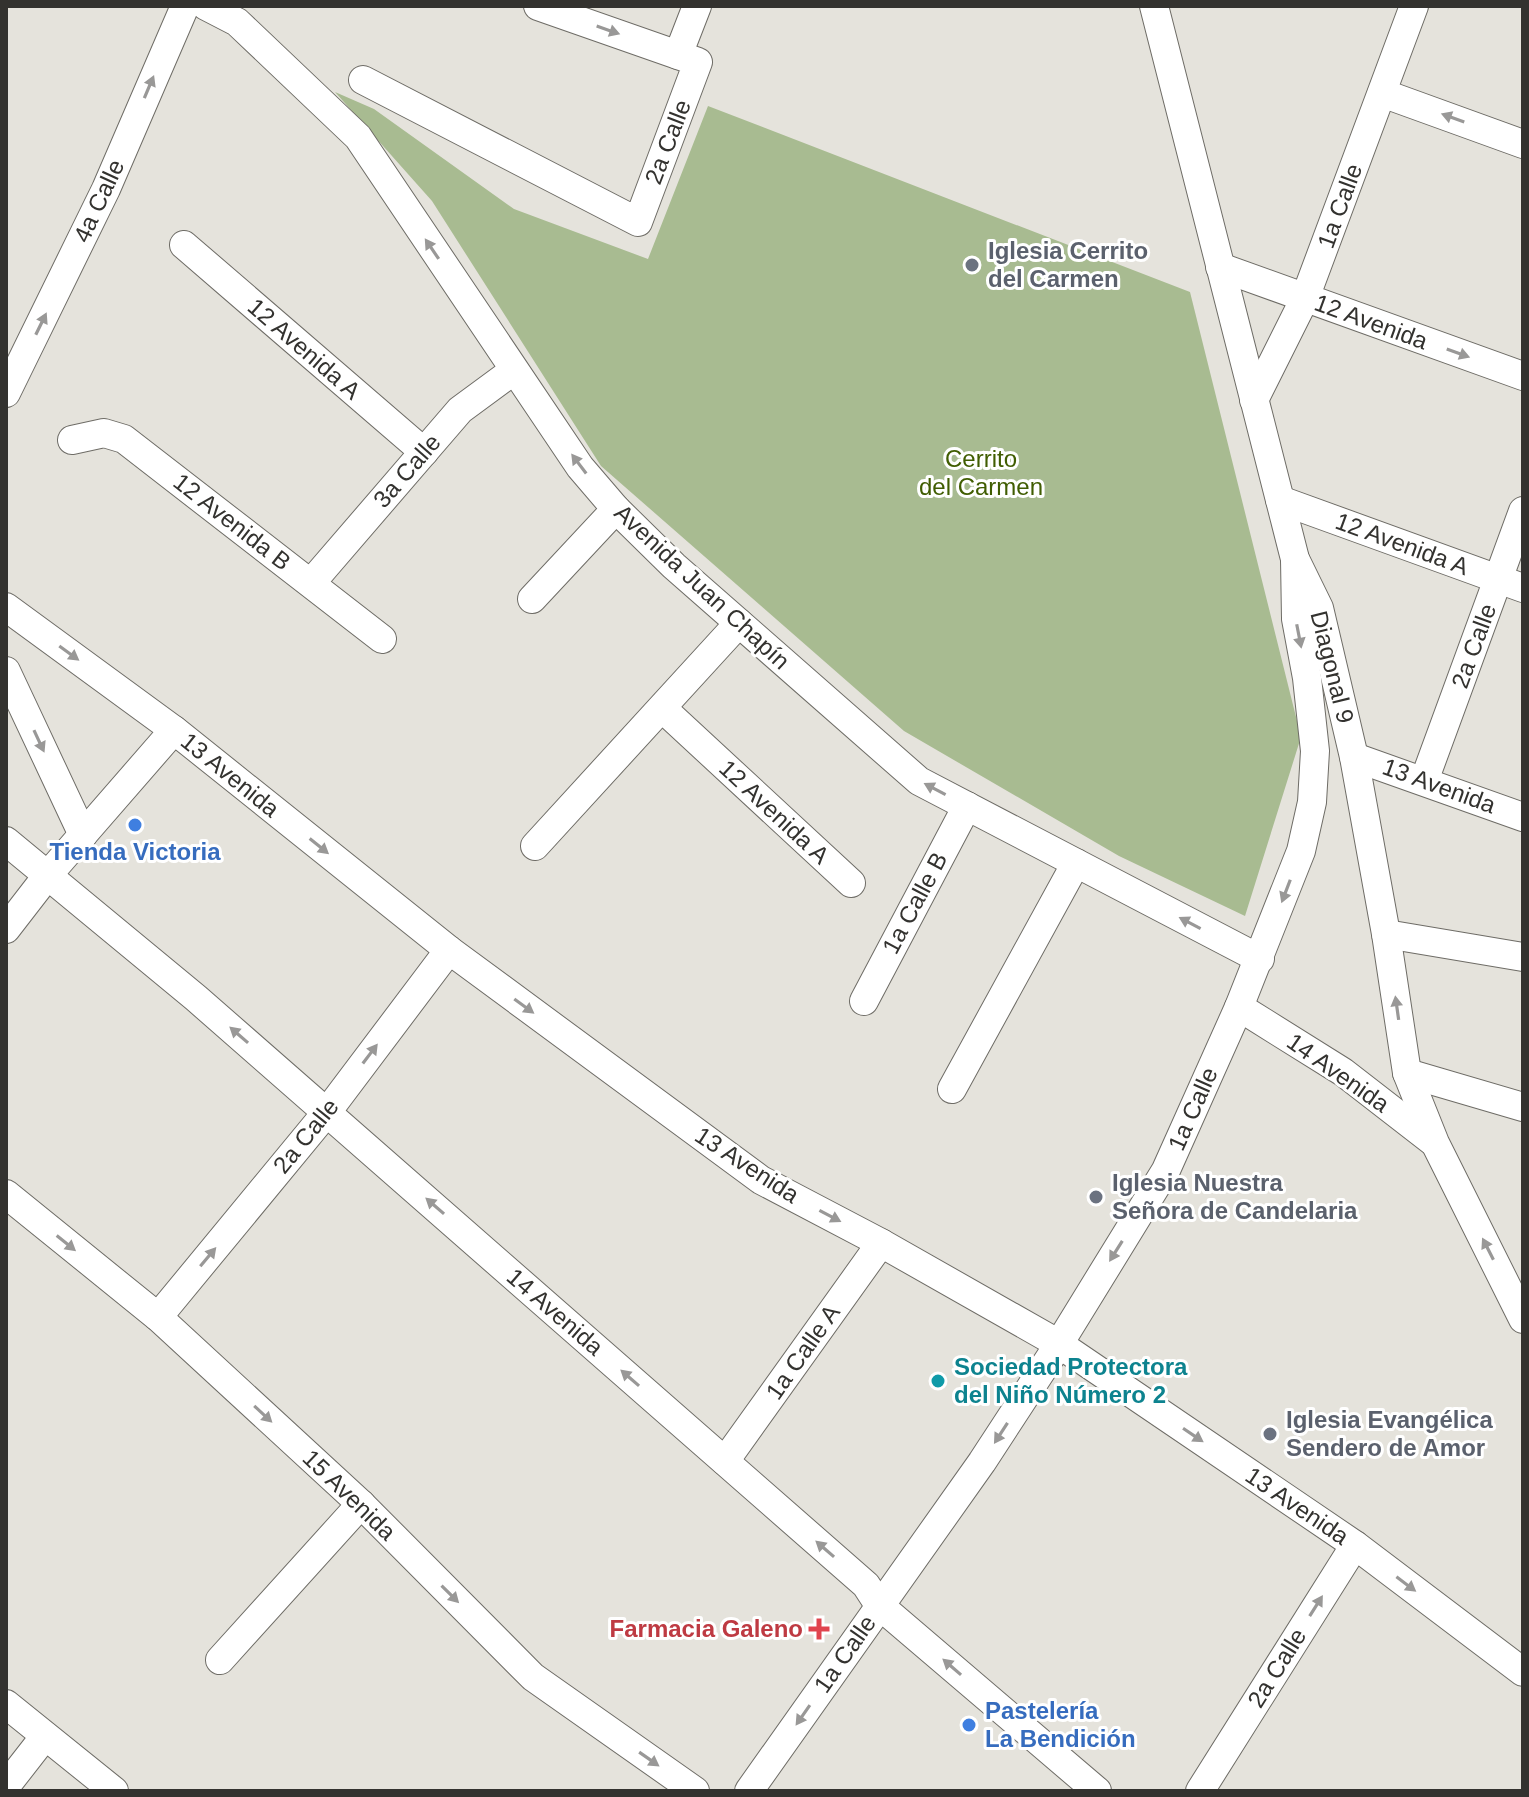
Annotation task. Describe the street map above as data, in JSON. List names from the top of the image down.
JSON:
{
  "streets": {
    "street": [
      "2a Calle",
      "4a Calle",
      "1a Calle",
      "12 Avenida",
      "12 Avenida A",
      "3a Calle",
      "12 Avenida B",
      "Avenida Juan Chapín",
      "Diagonal 9",
      "13 Avenida",
      "1a Calle B",
      "14 Avenida",
      "1a Calle A",
      "15 Avenida"
    ]
  },
  "crossings": [
    ["2a Calle", "12 Avenida A"],
    ["2a Calle", "13 Avenida"],
    ["2a Calle", "14 Avenida"],
    ["2a Calle", "15 Avenida"],
    ["1a Calle", "12 Avenida"],
    ["1a Calle", "Avenida Juan Chapín"],
    ["1a Calle", "Diagonal 9"],
    ["1a Calle", "13 Avenida"],
    ["1a Calle", "14 Avenida"],
    ["12 Avenida", "Diagonal 9"],
    ["12 Avenida A", "3a Calle"],
    ["12 Avenida A", "Diagonal 9"],
    ["3a Calle", "12 Avenida B"],
    ["3a Calle", "Avenida Juan Chapín"],
    ["Avenida Juan Chapín", "1a Calle B"],
    ["Diagonal 9", "13 Avenida"],
    ["Diagonal 9", "14 Avenida"],
    ["13 Avenida", "1a Calle A"],
    ["14 Avenida", "1a Calle A"]
  ],
  "one_way": [
    "2a Calle",
    "4a Calle",
    "1a Calle",
    "Avenida Juan Chapín",
    "13 Avenida",
    "14 Avenida",
    "15 Avenida"
  ],
  "parks": ["Cerrito del Carmen"],
  "places": {
    "other": [
      "Iglesia Cerrito del Carmen",
      "Tienda Victoria",
      "Iglesia Nuestra Señora de Candelaria",
      "Sociedad Protectora del Niño Número 2",
      "Iglesia Evangélica Sendero de Amor",
      "Pastelería La Bendición"
    ],
    "health": ["Farmacia Galeno"]
  }
}
